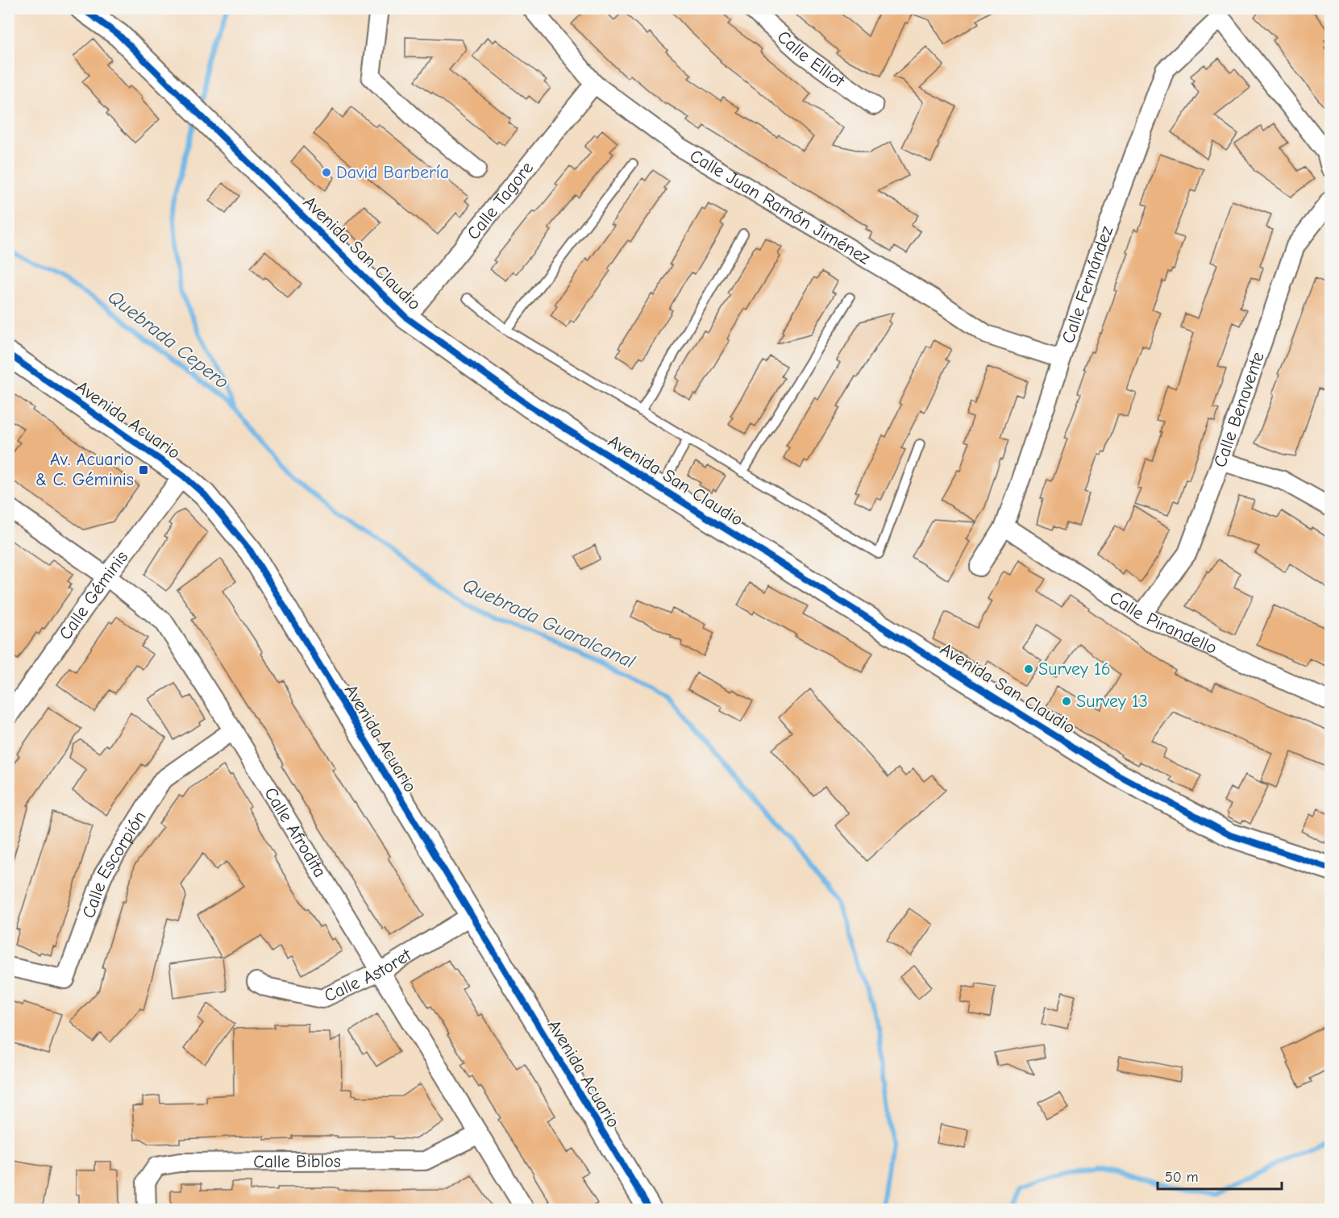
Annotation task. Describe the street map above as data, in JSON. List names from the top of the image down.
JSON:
{
  "streets": {
    "street": [
      "Calle Elliot",
      "Calle Tagore",
      "Calle Juan Ramón Jiménez",
      "Avenida San Claudio",
      "Calle Fernández",
      "Calle Benavente",
      "Avenida Acuario",
      "Calle Géminis",
      "Calle Pirandello",
      "Calle Afrodita",
      "Calle Escorpión",
      "Calle Astoret",
      "Calle Biblos"
    ]
  },
  "crossings": [
    ["Calle Tagore", "Calle Juan Ramón Jiménez"],
    ["Calle Tagore", "Avenida San Claudio"],
    ["Calle Juan Ramón Jiménez", "Calle Fernández"],
    ["Calle Fernández", "Calle Pirandello"],
    ["Calle Benavente", "Calle Pirandello"],
    ["Avenida Acuario", "Calle Géminis"],
    ["Avenida Acuario", "Calle Astoret"],
    ["Calle Géminis", "Calle Afrodita"],
    ["Calle Afrodita", "Calle Escorpión"],
    ["Calle Afrodita", "Calle Astoret"],
    ["Calle Afrodita", "Calle Biblos"]
  ],
  "water": ["Quebrada Cepero", "Quebrada Guaralcanal"],
  "places": {
    "other": ["David Barbería", "Survey 16", "Survey 13"],
    "transit": ["Av. Acuario & C. Géminis"]
  },
  "scale_bar": "50 m"
}
